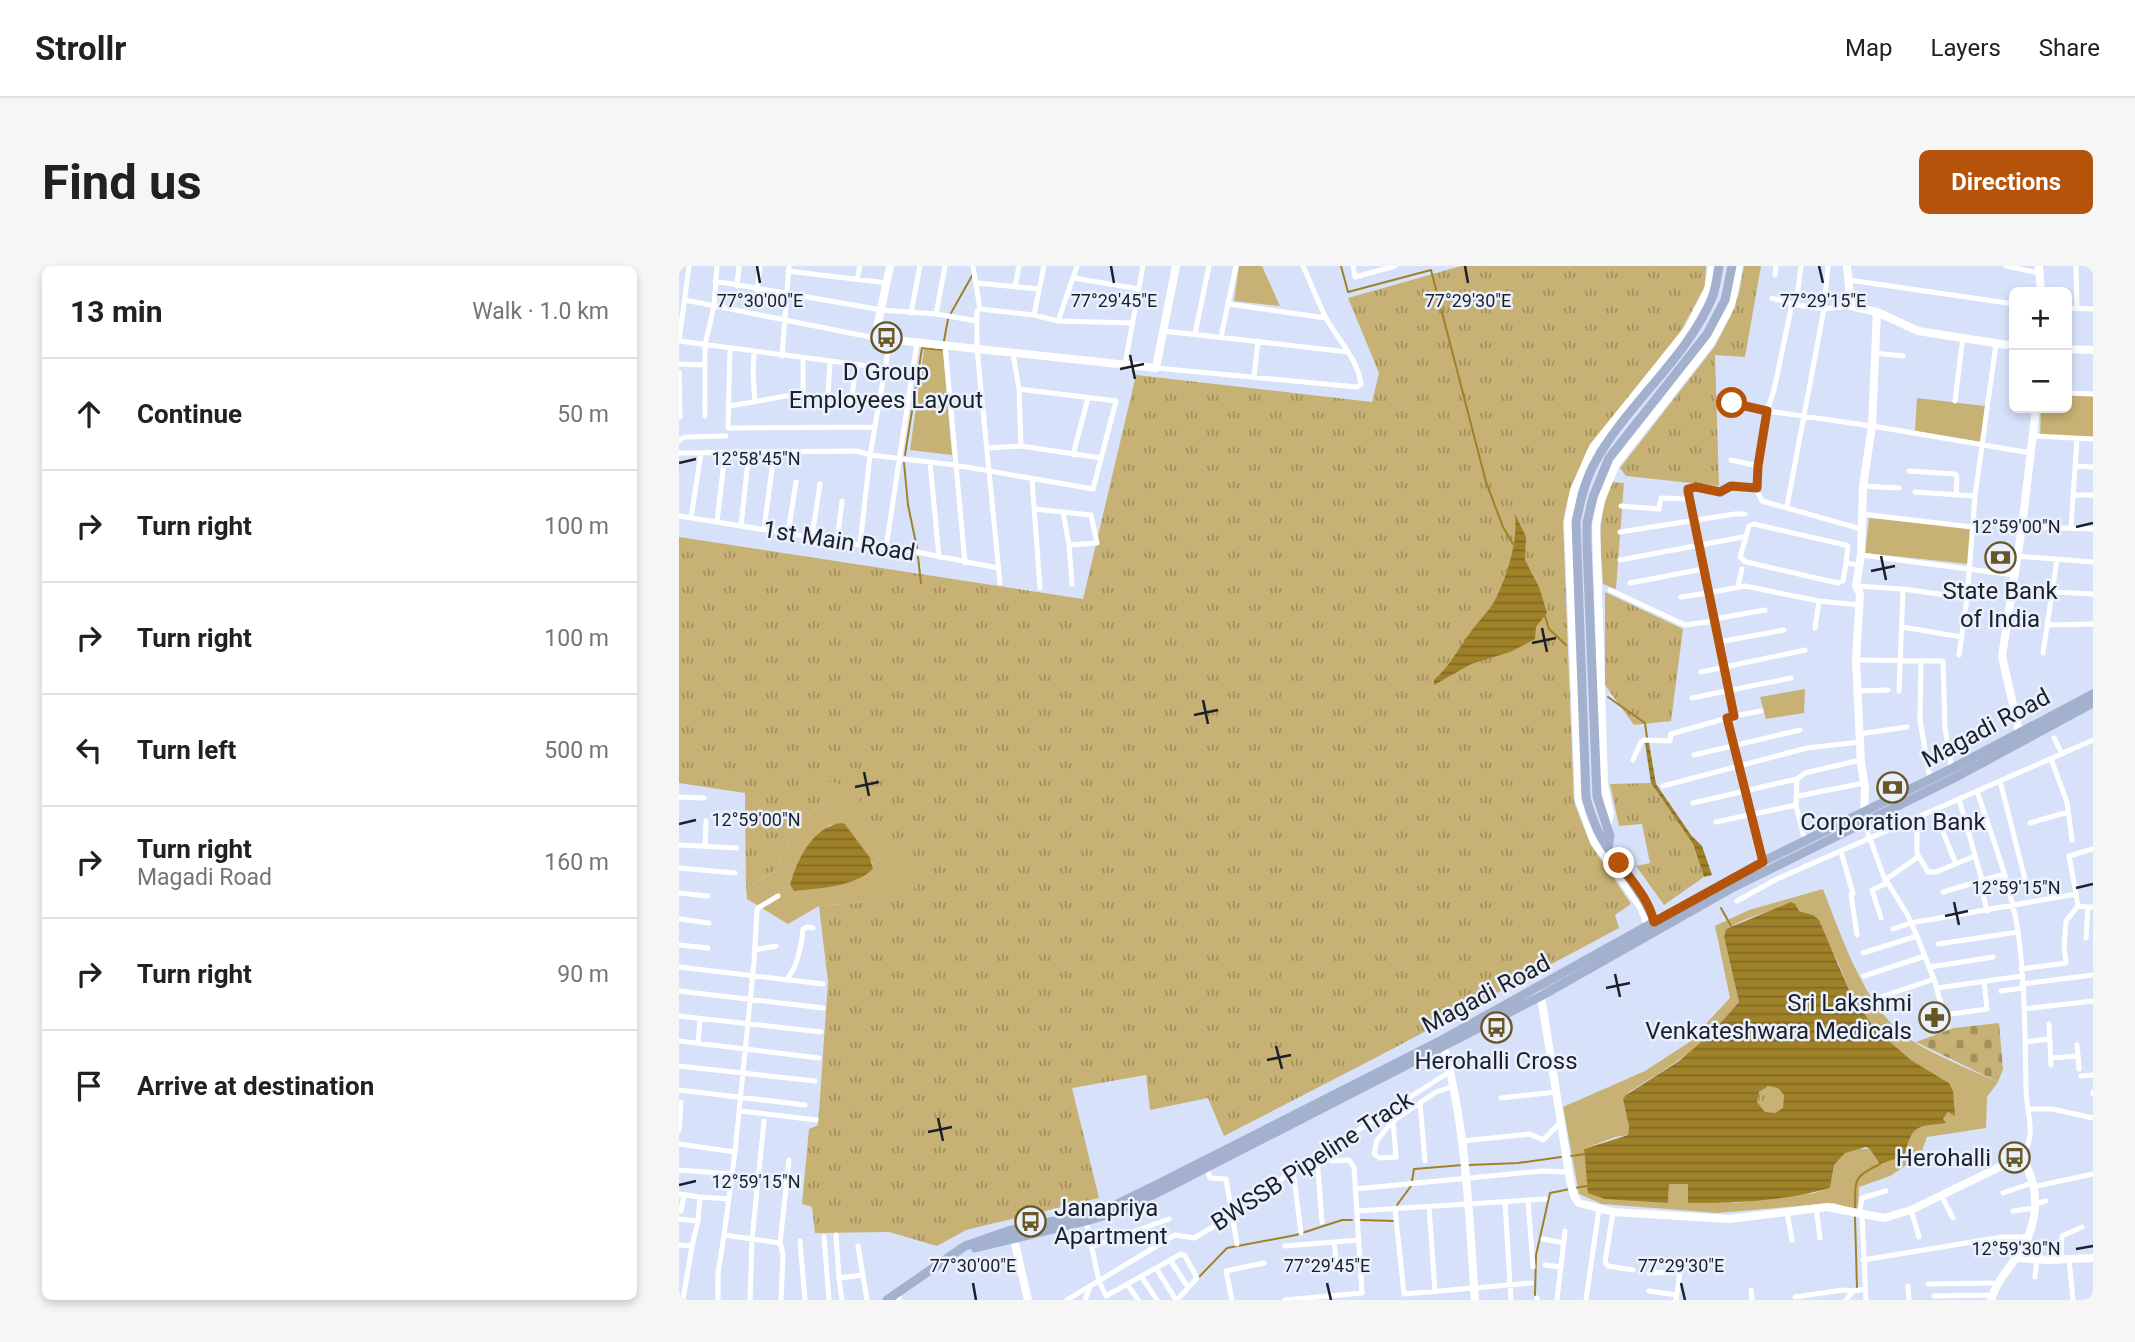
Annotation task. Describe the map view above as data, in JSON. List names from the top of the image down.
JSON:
{
  "streets": {
    "main road": ["Magadi Road"],
    "street": ["1st Main Road", "BWSSB Pipeline Track"]
  },
  "places": {
    "bus stop": [
      "D Group Employees Layout",
      "Herohalli Cross",
      "Herohalli",
      "Janapriya Apartment"
    ],
    "bank": ["State Bank of India", "Corporation Bank"],
    "pharmacy": ["Sri Lakshmi Venkateshwara Medicals"]
  },
  "page": {
    "header": "Strollr",
    "nav": ["Map", "Layers", "Share"],
    "buttons": "Directions",
    "title": "Find us",
    "heading": ["13 min", "Walk · 1.0 km"],
    "map_buttons": ["+", "−"],
    "list": [
      ["Continue", "50 m"],
      ["Turn right", "100 m"],
      ["Turn right", "100 m"],
      ["Turn left", "500 m"],
      ["Turn right", "Magadi Road", "160 m"],
      ["Turn right", "90 m"],
      "Arrive at destination"
    ]
  },
  "coordinates": [
    "77°30'00\"E",
    "77°29'45\"E",
    "77°29'30\"E",
    "77°29'15\"E",
    "12°58'45\"N",
    "12°59'00\"N",
    "12°59'15\"N",
    "12°59'30\"N"
  ]
}
